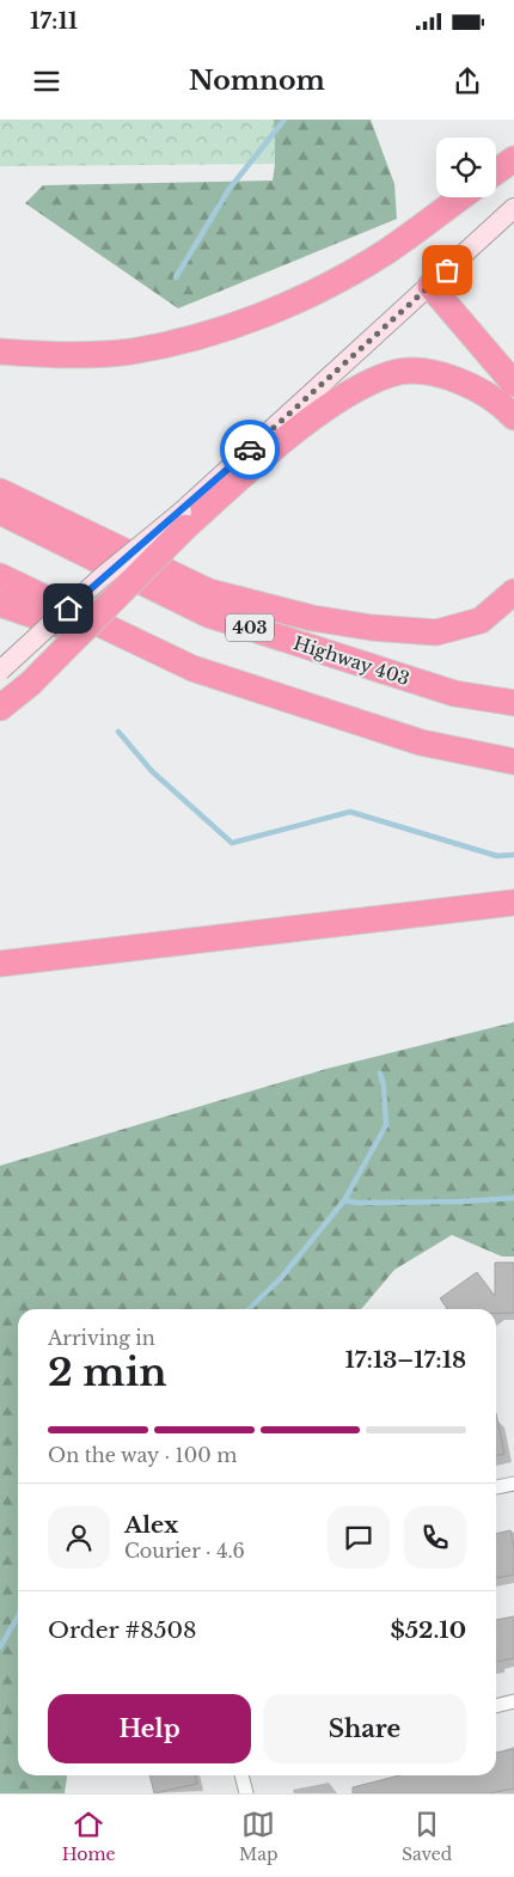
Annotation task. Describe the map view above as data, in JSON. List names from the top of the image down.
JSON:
{
  "streets": {
    "highway": ["403", "Highway 403"]
  },
  "page": {
    "status": "17:11",
    "header": "Nomnom",
    "heading": ["2 min", "Arriving in", "17:13–17:18"],
    "panel": [
      "Alex",
      "Courier · 4.6",
      "Order #8508",
      "$52.10"
    ],
    "bar": "On the way · 100 m",
    "buttons": ["Help", "Share"],
    "tabs": ["Home", "Map", "Saved"]
  }
}
